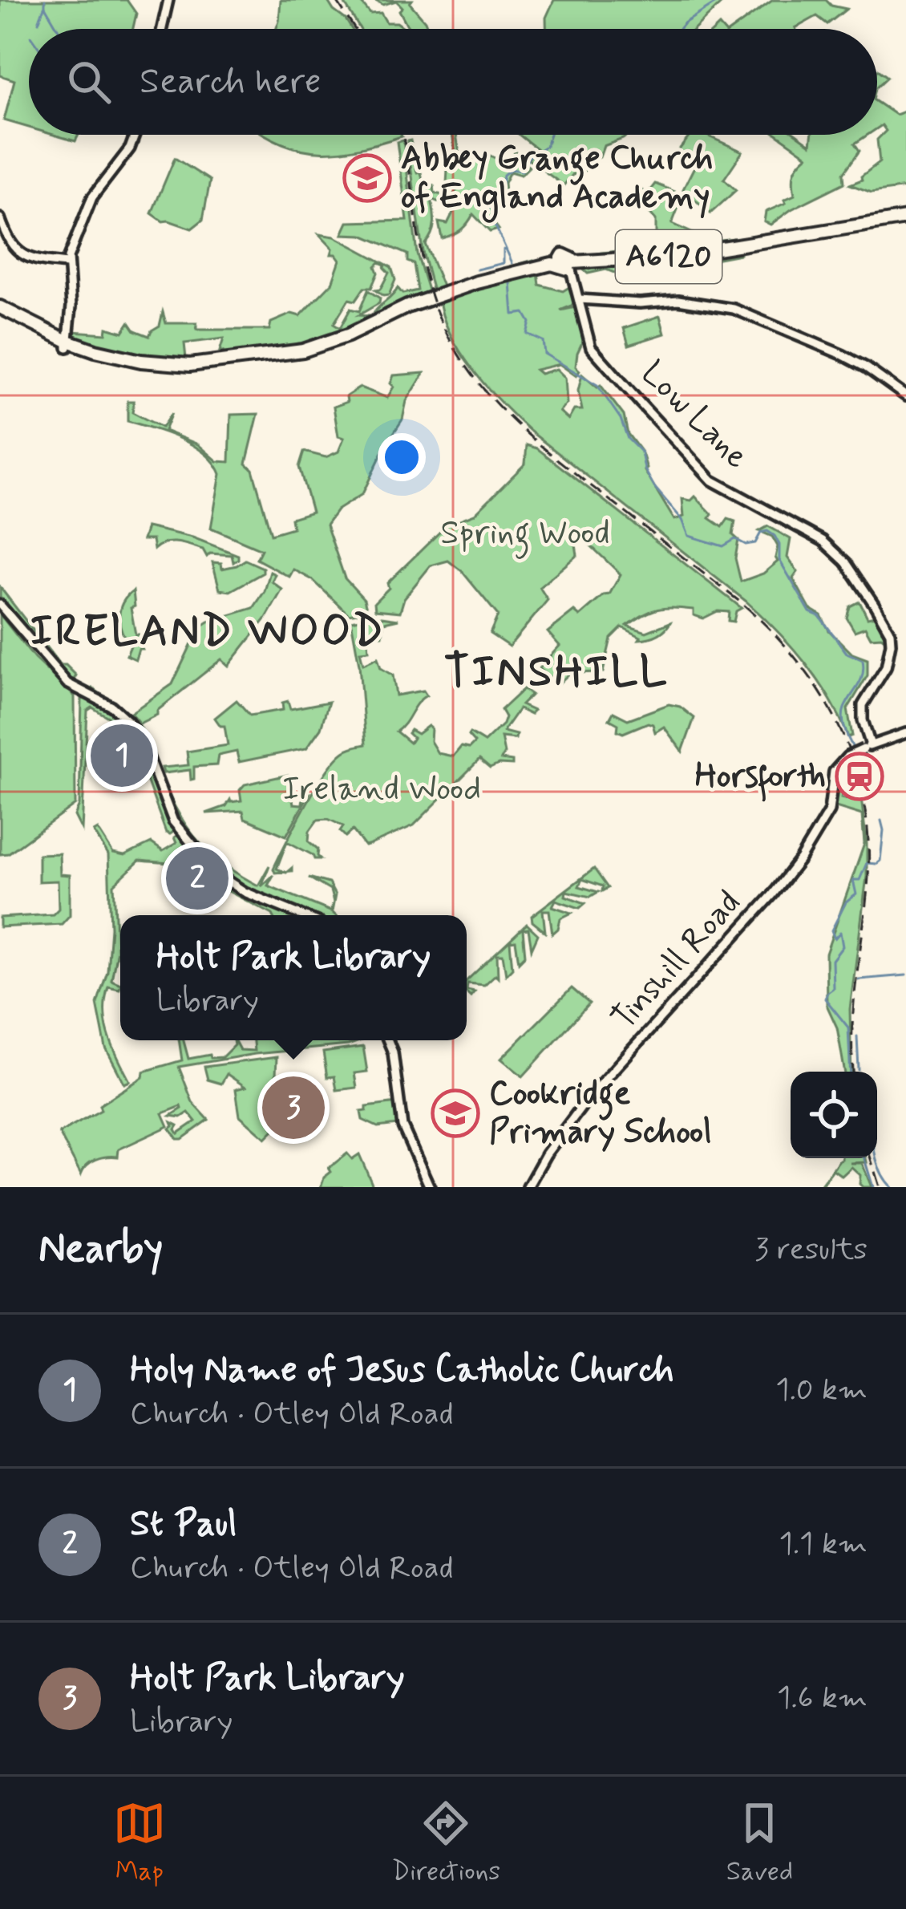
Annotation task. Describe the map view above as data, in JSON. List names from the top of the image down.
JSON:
{
  "streets": {
    "highway": ["A6120"],
    "street": ["Low Lane", "Tinshill Road"]
  },
  "crossings": [
    ["A6120", "Low Lane"],
    ["Low Lane", "Tinshill Road"]
  ],
  "districts": ["IRELAND WOOD", "TINSHILL"],
  "parks": ["Spring Wood", "Ireland Wood"],
  "places": {
    "school or university": ["Abbey Grange Church of England Academy", "Cookridge Primary School"],
    "station": ["Horsforth"]
  },
  "page": {
    "search": "Search here",
    "pins": ["1", "2", "3"],
    "popup": ["Holt Park Library", "Library"],
    "heading": ["Nearby", "3 results"],
    "list": [
      {
        "mark": "1",
        "name": "Holy Name of Jesus Catholic Church",
        "note": "Church · Otley Old Road",
        "value": "1.0 km"
      },
      {
        "mark": "2",
        "name": "St Paul",
        "note": "Church · Otley Old Road",
        "value": "1.1 km"
      },
      {
        "mark": "3",
        "name": "Holt Park Library",
        "note": "Library",
        "value": "1.6 km"
      }
    ],
    "nav": ["Map", "Directions", "Saved"]
  }
}
